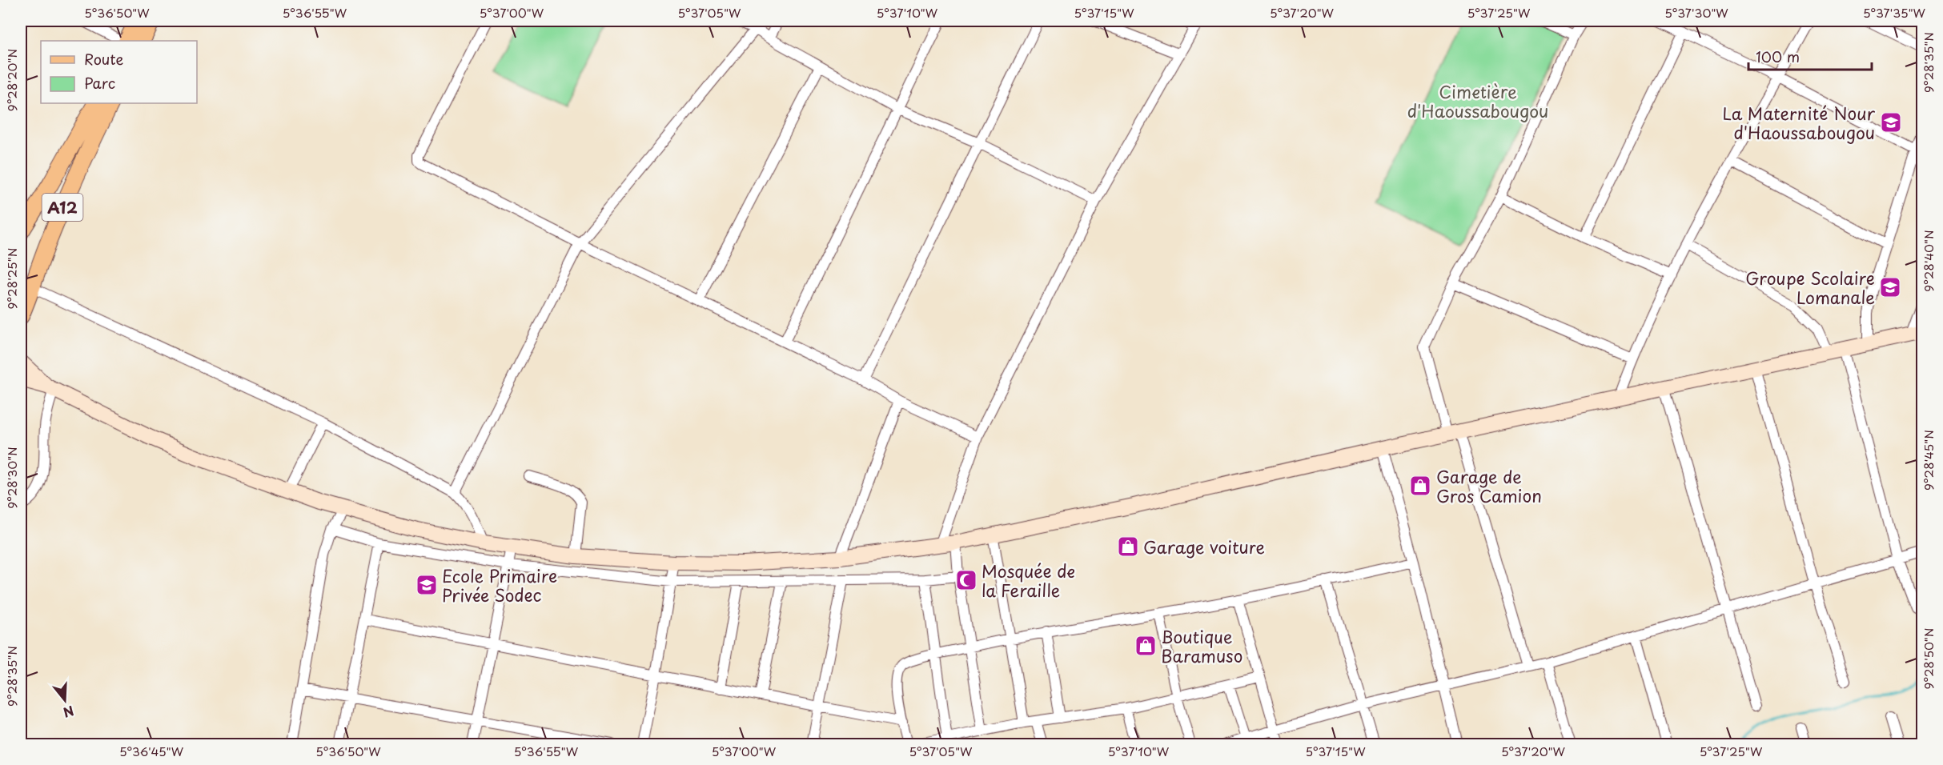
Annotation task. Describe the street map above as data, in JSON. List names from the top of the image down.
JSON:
{
  "streets": {
    "main road": ["A12"]
  },
  "parks": ["Cimetière d'Haoussabougou"],
  "places": {
    "school or university": ["La Maternité Nour d'Haoussabougou", "Groupe Scolaire Lomanale", "Ecole Primaire Privée Sodec"],
    "shop": ["Garage de Gros Camion", "Garage voiture", "Boutique Baramuso"],
    "mosque": ["Mosquée de la Feraille"]
  },
  "legend": ["Route", "Parc"],
  "scale_bar": "100 m",
  "north": "bottom",
  "coordinates": [
    "5°36'50\"W",
    "5°36'55\"W",
    "5°37'00\"W",
    "5°37'05\"W",
    "5°37'10\"W",
    "5°37'15\"W",
    "5°37'20\"W",
    "5°37'25\"W",
    "5°37'30\"W",
    "5°37'35\"W",
    "9°28'35\"N",
    "9°28'20\"N",
    "9°28'40\"N",
    "9°28'25\"N",
    "9°28'45\"N",
    "9°28'30\"N",
    "9°28'50\"N",
    "5°36'45\"W"
  ]
}
